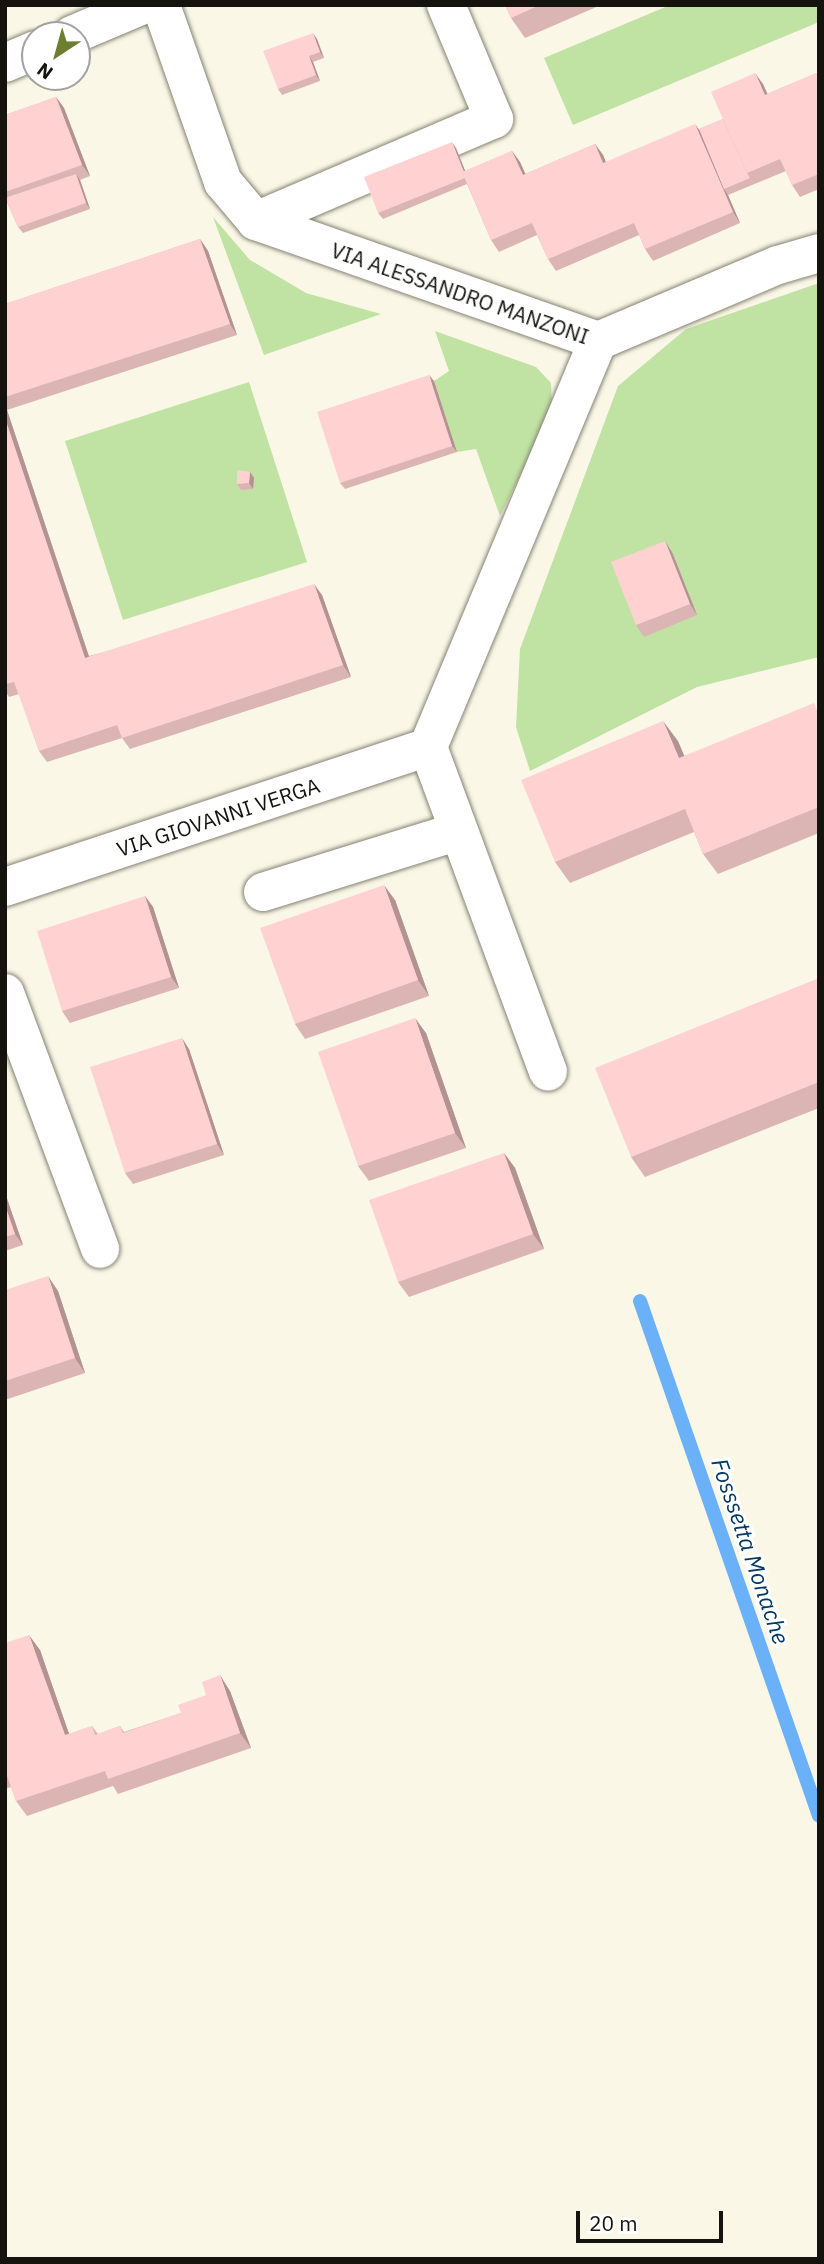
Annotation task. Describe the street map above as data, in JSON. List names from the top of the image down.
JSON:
{
  "streets": {
    "street": ["VIA ALESSANDRO MANZONI", "VIA GIOVANNI VERGA"]
  },
  "water": ["Fosssetta Monache"],
  "scale_bar": "20 m",
  "north": "bottom left"
}
